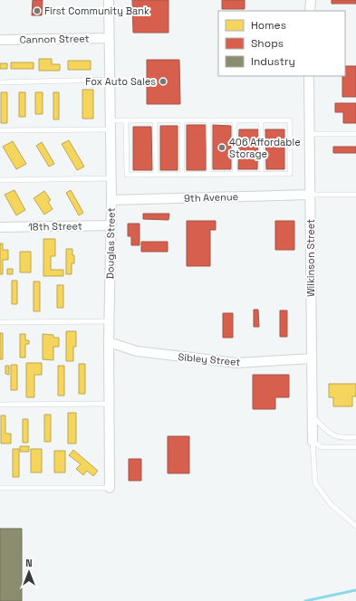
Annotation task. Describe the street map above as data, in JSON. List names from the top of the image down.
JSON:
{
  "streets": {
    "street": [
      "Cannon Street",
      "9th Avenue",
      "18th Street",
      "Douglas Street",
      "Wilkinson Street",
      "Sibley Street"
    ]
  },
  "crossings": [
    ["Cannon Street", "Douglas Street"],
    ["9th Avenue", "Douglas Street"],
    ["9th Avenue", "Wilkinson Street"],
    ["18th Street", "Douglas Street"],
    ["Douglas Street", "Sibley Street"],
    ["Wilkinson Street", "Sibley Street"]
  ],
  "places": ["First Community Bank", "Fox Auto Sales", "406 Affordable Storage"],
  "legend": ["Homes", "Shops", "Industry"],
  "north": "top"
}
